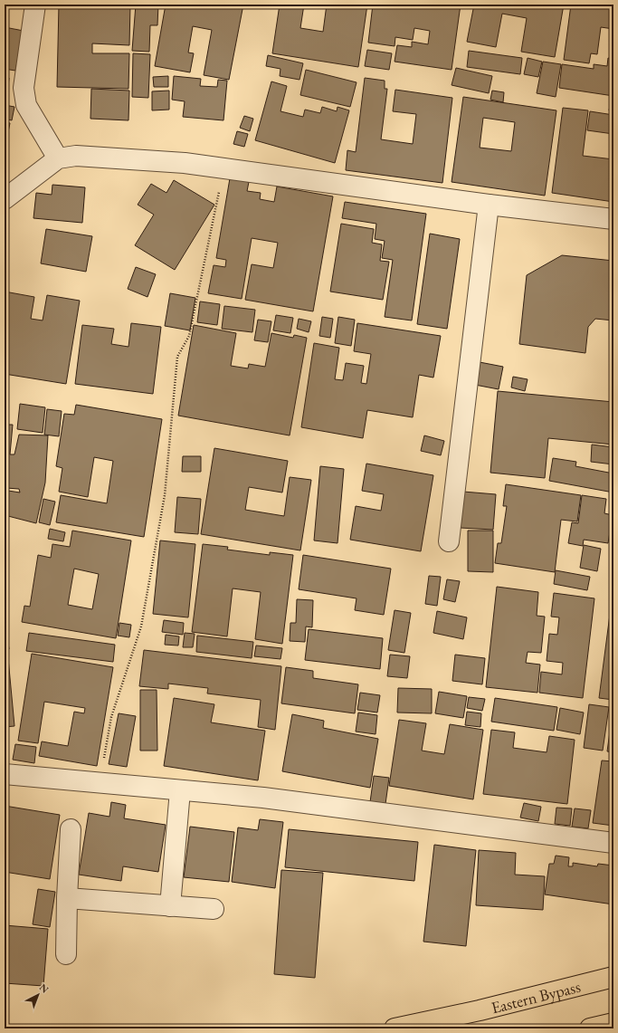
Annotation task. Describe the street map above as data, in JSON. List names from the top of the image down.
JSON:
{
  "streets": {
    "highway": ["Eastern Bypass"]
  },
  "north": "top right"
}
